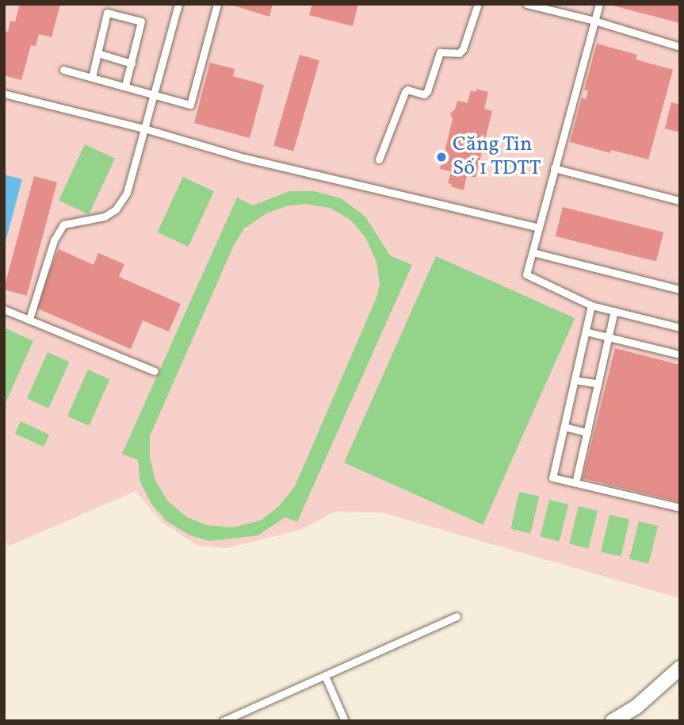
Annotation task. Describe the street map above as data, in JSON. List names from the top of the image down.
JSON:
{
  "places": ["Căng Tin Số 1 TDTT"]
}
